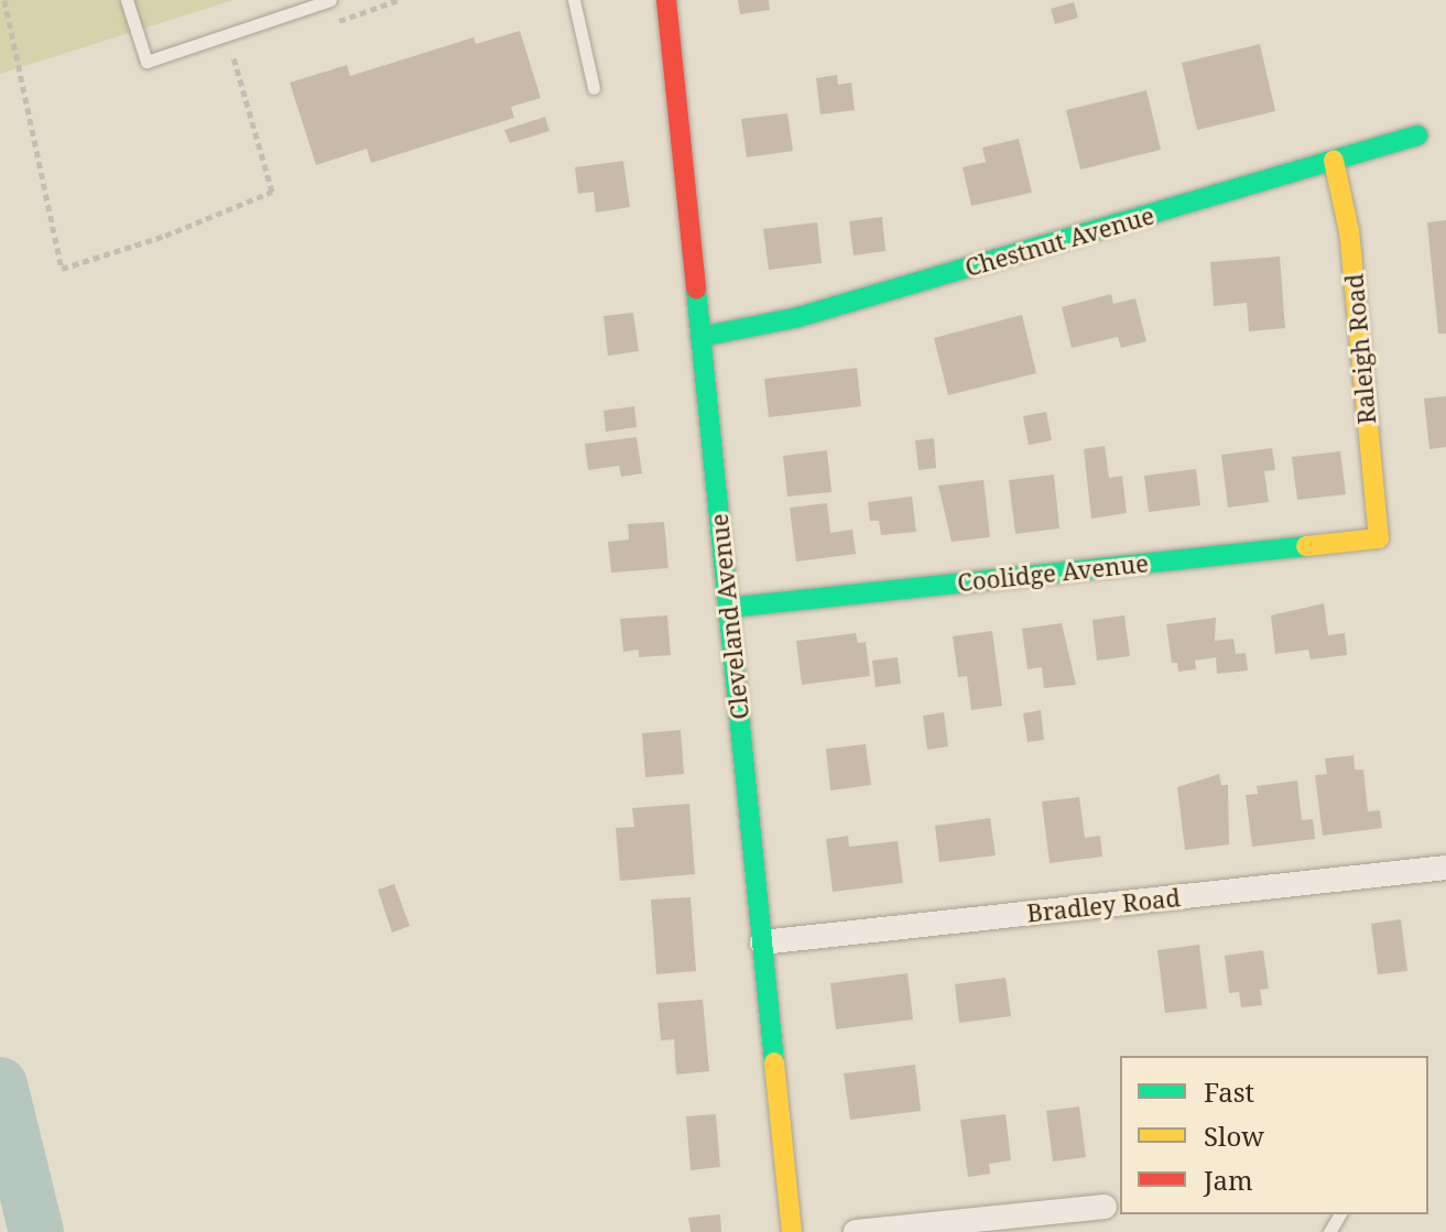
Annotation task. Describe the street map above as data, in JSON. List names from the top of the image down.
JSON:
{
  "streets": {
    "street": [
      "Chestnut Avenue",
      "Raleigh Road",
      "Coolidge Avenue",
      "Cleveland Avenue",
      "Bradley Road"
    ]
  },
  "crossings": [
    ["Chestnut Avenue", "Raleigh Road"],
    ["Chestnut Avenue", "Cleveland Avenue"],
    ["Raleigh Road", "Coolidge Avenue"],
    ["Coolidge Avenue", "Cleveland Avenue"],
    ["Cleveland Avenue", "Bradley Road"]
  ],
  "legend": ["Fast", "Slow", "Jam"]
}
